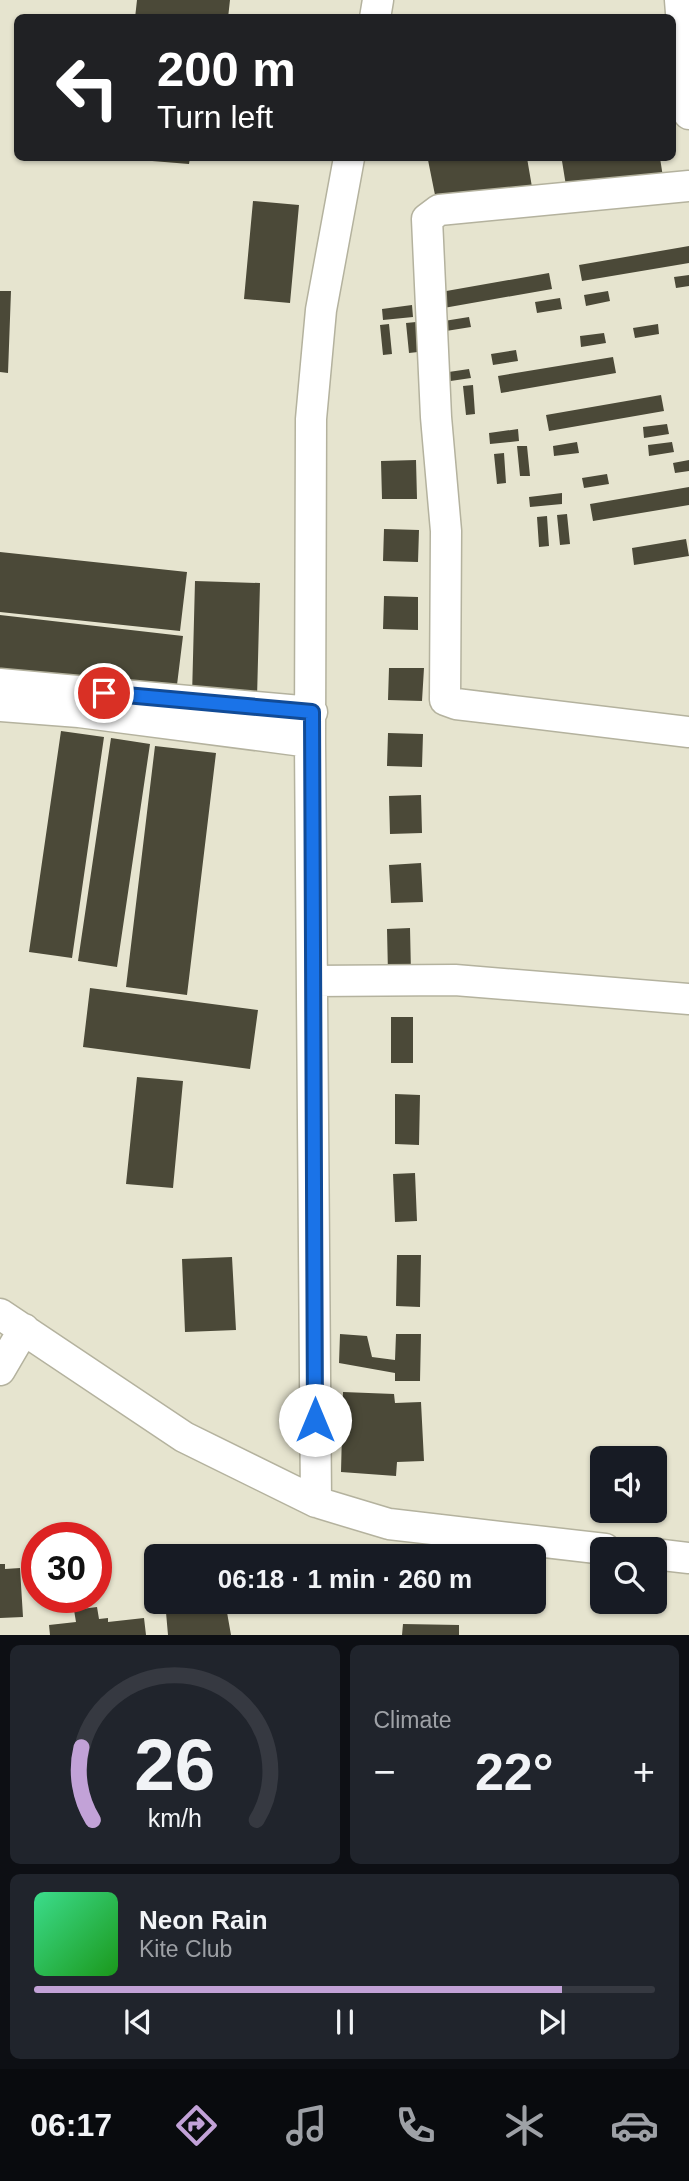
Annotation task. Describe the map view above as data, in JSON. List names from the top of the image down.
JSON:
{
  "page": {
    "turn": ["200 m", "Turn left"],
    "limit": "30",
    "trip": "06:18 · 1 min · 260 m",
    "tile": "Climate",
    "heat": ["−", "22°", "+"],
    "song": ["Neon Rain", "Kite Club"],
    "tabs": "06:17",
    "gauge": ["26", "km/h"]
  }
}
